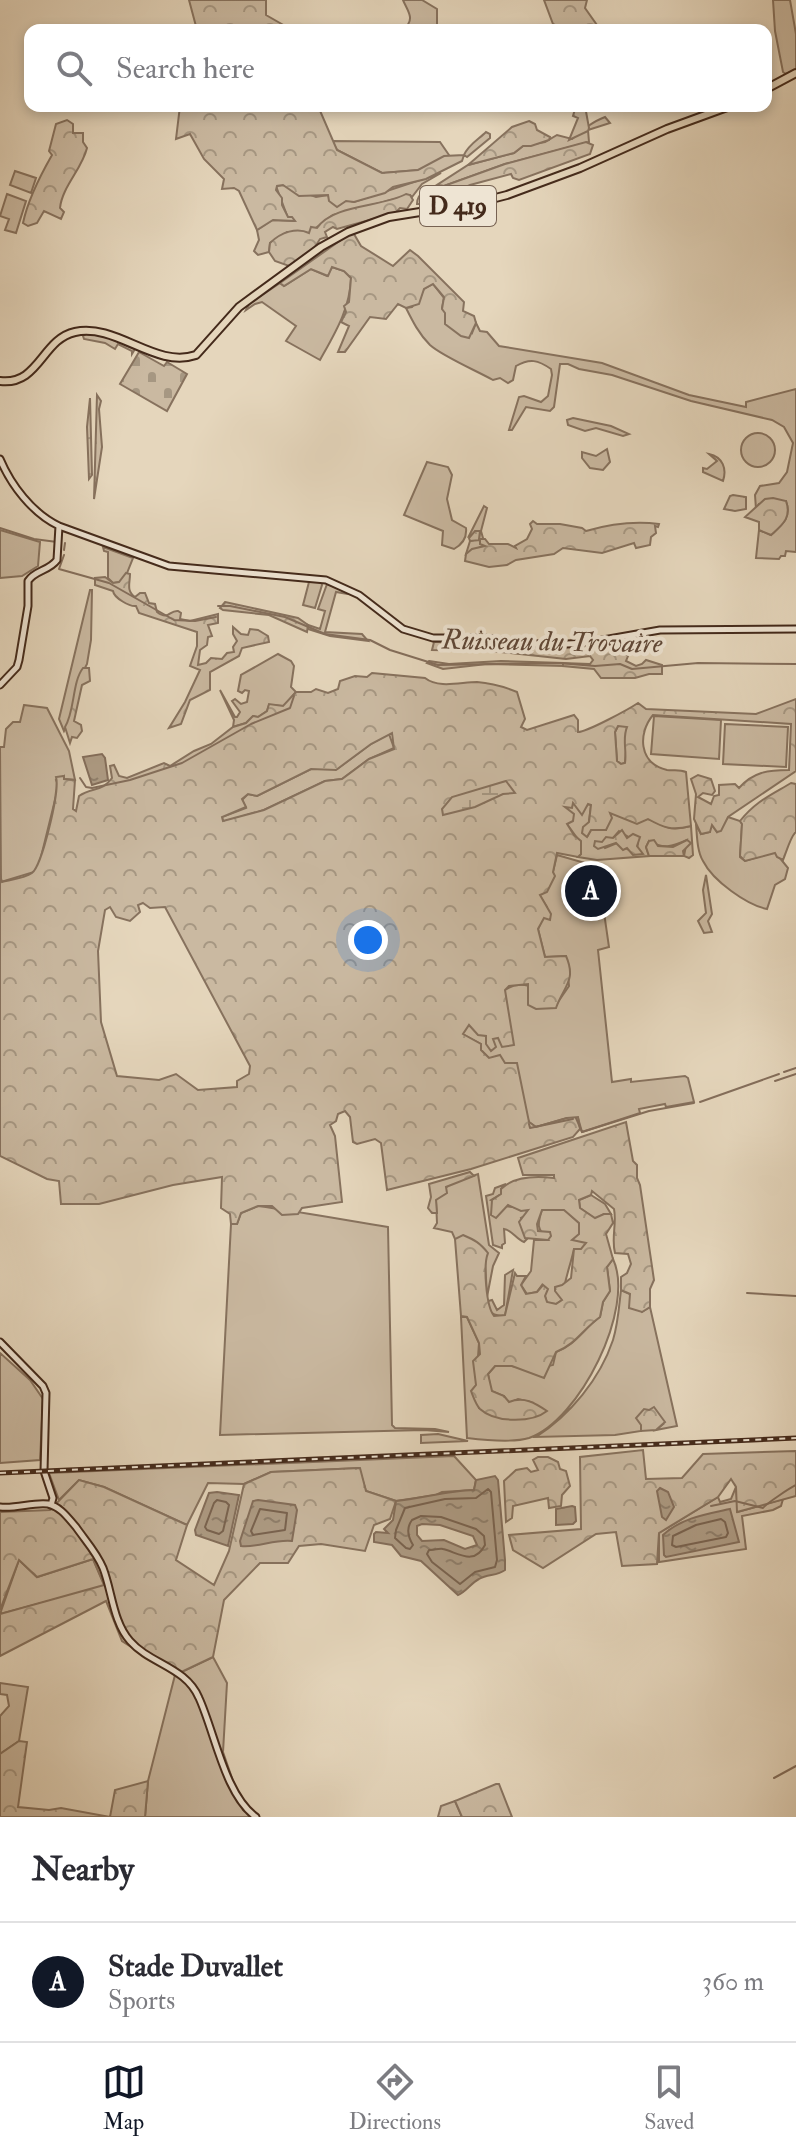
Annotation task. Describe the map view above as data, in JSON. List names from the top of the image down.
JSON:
{
  "streets": {
    "main road": ["D 419"]
  },
  "water": ["Ruisseau du Trovaire"],
  "page": {
    "search": "Search here",
    "pins": "A",
    "heading": "Nearby",
    "list": [
      {
        "mark": "A",
        "name": "Stade Duvallet",
        "note": "Sports",
        "value": "360 m"
      }
    ],
    "nav": ["Map", "Directions", "Saved"]
  }
}
